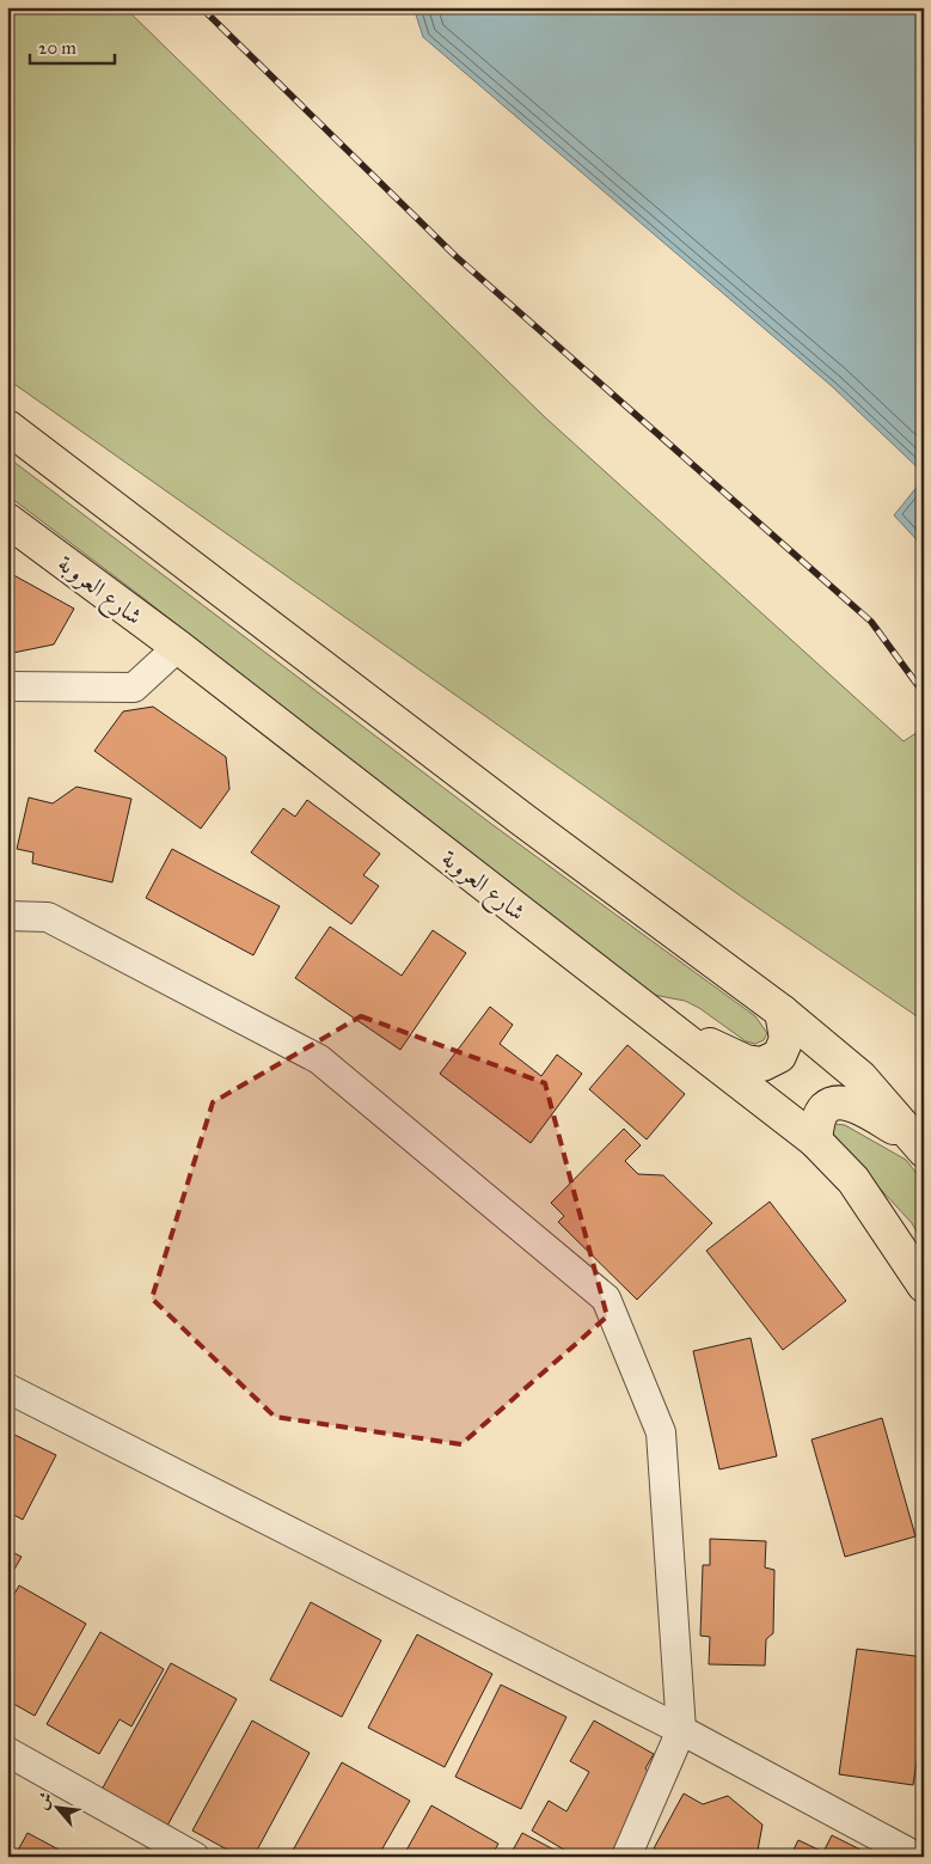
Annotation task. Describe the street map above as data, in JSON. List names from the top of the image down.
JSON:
{
  "streets": {
    "main road": ["شارع العروبة"]
  },
  "scale_bar": "20 m",
  "north": "top left"
}
